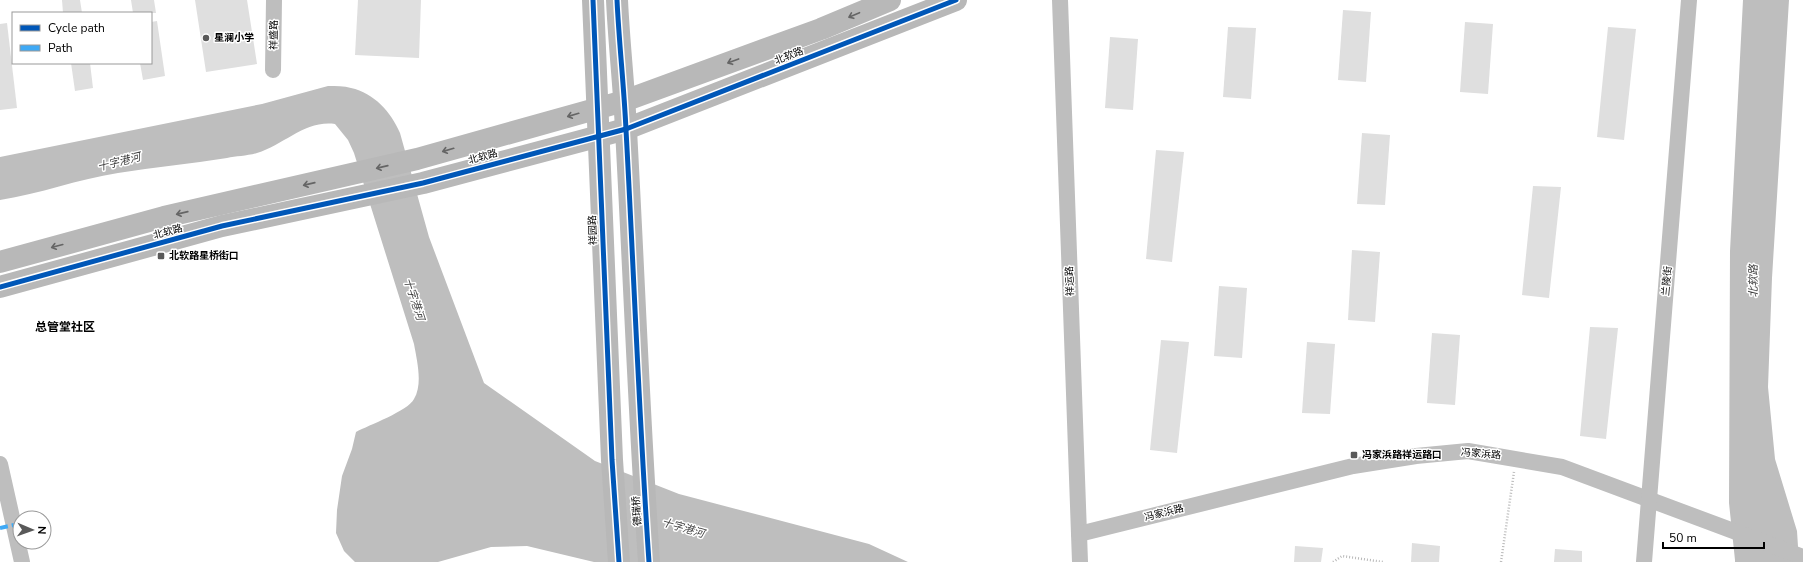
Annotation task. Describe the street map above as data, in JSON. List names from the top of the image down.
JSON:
{
  "streets": {
    "street": [
      "祥盛路",
      "北软路",
      "祥园路",
      "祥运路",
      "兰陵街",
      "冯家浜路",
      "德瑞桥"
    ]
  },
  "crossings": [
    ["北软路", "祥园路"],
    ["北软路", "德瑞桥"],
    ["祥运路", "冯家浜路"],
    ["兰陵街", "冯家浜路"]
  ],
  "districts": ["总管堂社区"],
  "water": ["十字港河", "北软路"],
  "places": {
    "other": ["星澜小学"],
    "transit": ["北软路星桥街口", "冯家浜路祥运路口"]
  },
  "legend": ["Cycle path", "Path"],
  "scale_bar": "50 m",
  "north": "right"
}
